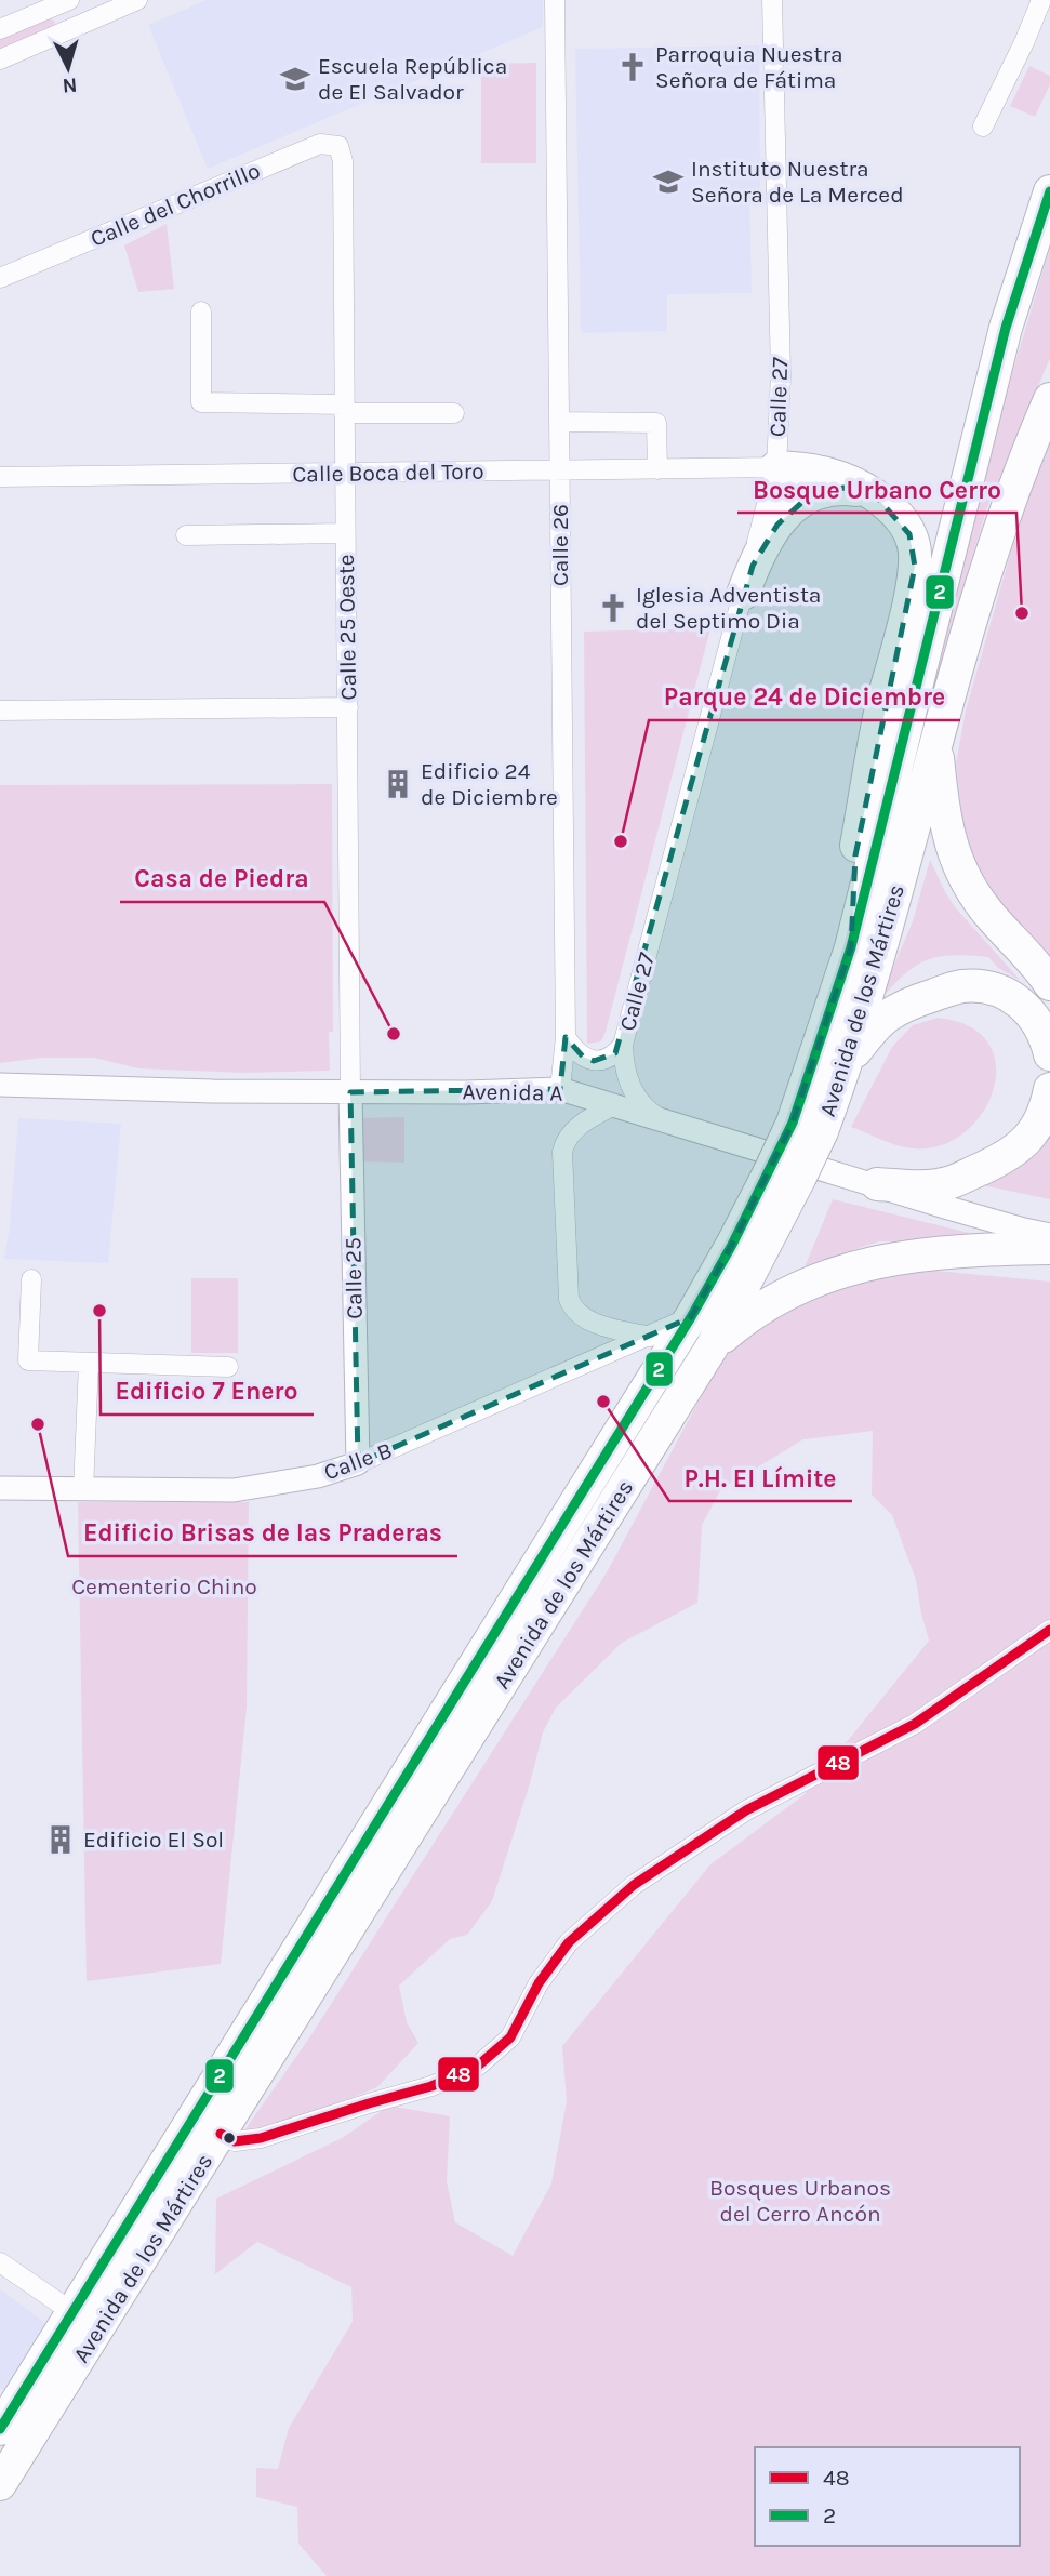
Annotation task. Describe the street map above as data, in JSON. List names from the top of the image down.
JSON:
{
  "streets": {
    "highway": ["Avenida de los Mártires"],
    "street": [
      "Calle del Chorrillo",
      "Calle 27",
      "Calle Boca del Toro",
      "Calle 26",
      "Calle 25 Oeste",
      "Avenida A",
      "Calle 25",
      "Calle B"
    ]
  },
  "crossings": [
    ["Calle del Chorrillo", "Calle 25 Oeste"],
    ["Calle 27", "Calle Boca del Toro"],
    ["Calle 27", "Avenida A"],
    ["Calle Boca del Toro", "Calle 26"],
    ["Calle Boca del Toro", "Calle 25 Oeste"],
    ["Calle 26", "Avenida A"],
    ["Calle 25 Oeste", "Avenida A"],
    ["Calle 25 Oeste", "Calle 25"],
    ["Avenida de los Mártires", "Calle B"],
    ["Avenida A", "Calle 25"],
    ["Calle 25", "Calle B"]
  ],
  "parks": ["Cementerio Chino", "Bosques Urbanos del Cerro Ancón"],
  "places": {
    "church": ["Parroquia Nuestra Señora de Fátima", "Iglesia Adventista del Septimo Dia"],
    "school or university": ["Escuela República de El Salvador", "Instituto Nuestra Señora de La Merced"],
    "other": [
      "Bosque Urbano Cerro",
      "Parque 24 de Diciembre",
      "Casa de Piedra",
      "Edificio 7 Enero",
      "P.H. El Límite",
      "Edificio Brisas de las Praderas"
    ],
    "building": ["Edificio 24 de Diciembre", "Edificio El Sol"]
  },
  "lines": ["transit line 2", "transit line 48"],
  "legend": ["48", "2"],
  "north": "bottom"
}
